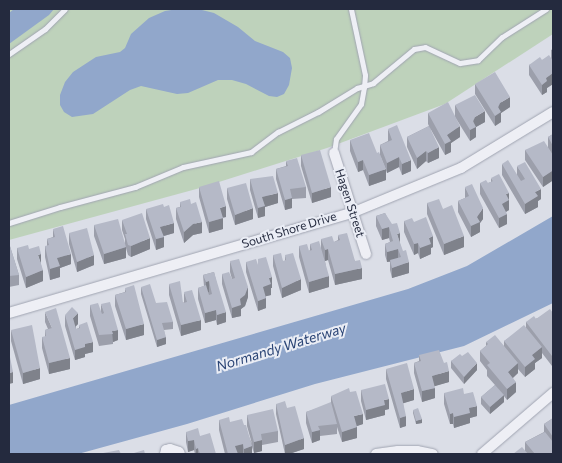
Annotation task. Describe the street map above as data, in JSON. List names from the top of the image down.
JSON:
{
  "streets": {
    "street": ["Hagen Street", "South Shore Drive"]
  },
  "crossings": [
    ["Hagen Street", "South Shore Drive"]
  ],
  "water": ["Normandy Waterway"]
}
